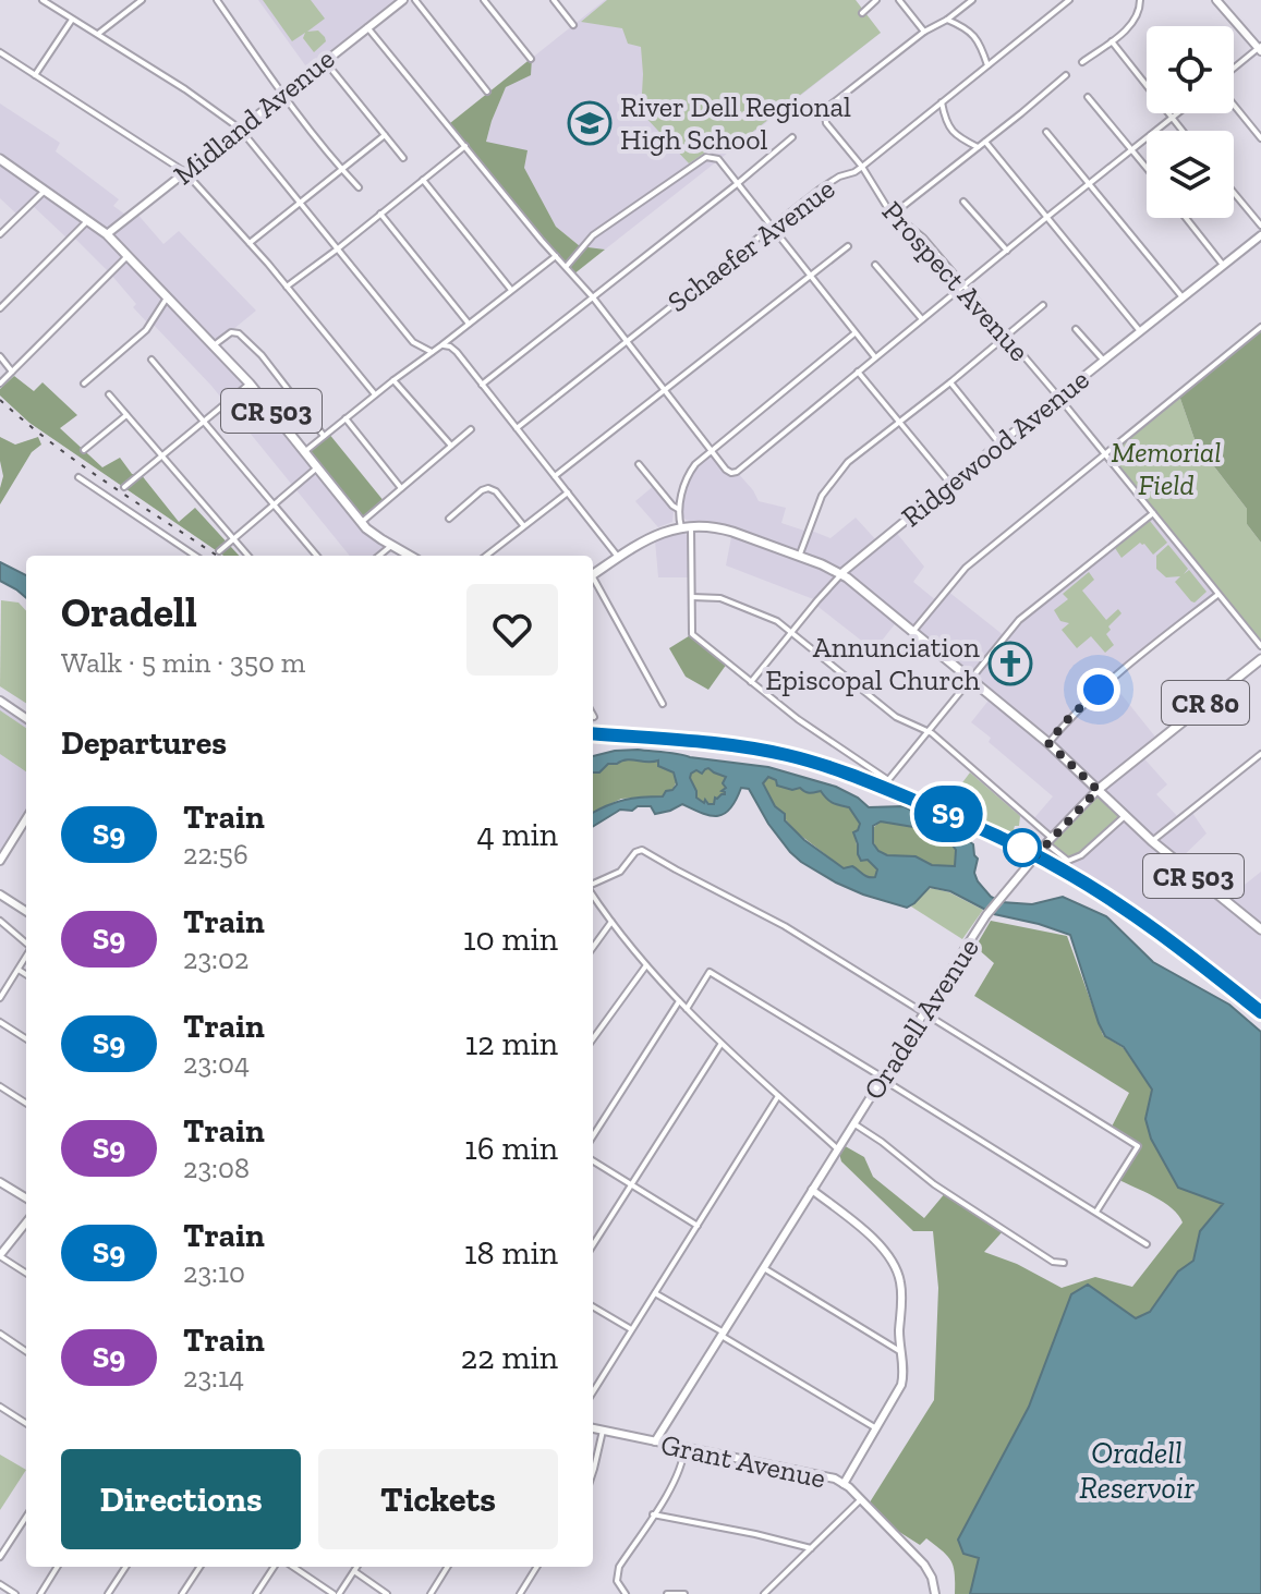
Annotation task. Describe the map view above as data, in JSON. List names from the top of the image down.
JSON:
{
  "streets": {
    "main road": ["CR 503", "CR 80", "Oradell Avenue"],
    "street": [
      "Midland Avenue",
      "Schaefer Avenue",
      "Prospect Avenue",
      "Ridgewood Avenue",
      "Grant Avenue"
    ]
  },
  "crossings": [
    ["Midland Avenue", "CR 503"],
    ["Schaefer Avenue", "Prospect Avenue"],
    ["Prospect Avenue", "Ridgewood Avenue"],
    ["CR 503", "Ridgewood Avenue"],
    ["CR 503", "Oradell Avenue"],
    ["Oradell Avenue", "Grant Avenue"]
  ],
  "water": ["Oradell Reservoir"],
  "parks": ["Memorial Field"],
  "places": {
    "school or university": ["River Dell Regional High School"],
    "church": ["Annunciation Episcopal Church"]
  },
  "page": {
    "on_map": "S9",
    "heading": [
      ["Oradell", "Walk · 5 min · 350 m"],
      "Departures"
    ],
    "list": [
      {
        "mark": "S9",
        "name": "Train",
        "note": "22:56",
        "value": "4 min"
      },
      {
        "mark": "S9",
        "name": "Train",
        "note": "23:02",
        "value": "10 min"
      },
      {
        "mark": "S9",
        "name": "Train",
        "note": "23:04",
        "value": "12 min"
      },
      {
        "mark": "S9",
        "name": "Train",
        "note": "23:08",
        "value": "16 min"
      },
      {
        "mark": "S9",
        "name": "Train",
        "note": "23:10",
        "value": "18 min"
      },
      {
        "mark": "S9",
        "name": "Train",
        "note": "23:14",
        "value": "22 min"
      }
    ],
    "buttons": ["Directions", "Tickets"]
  }
}
